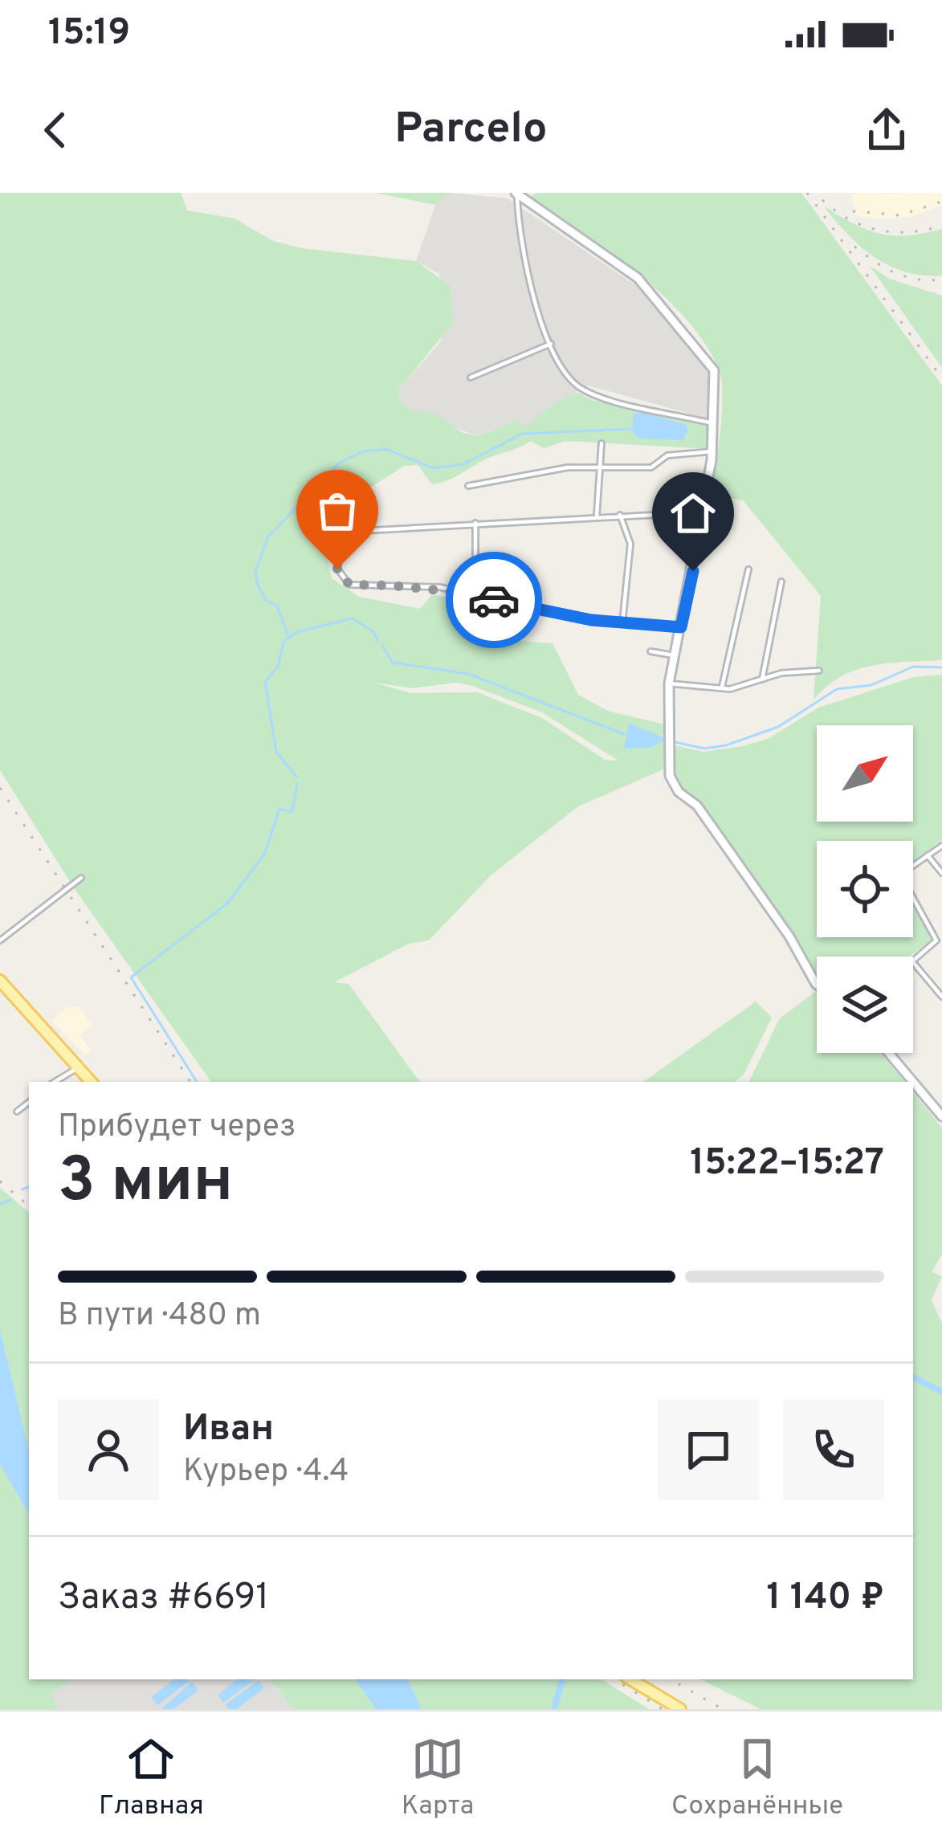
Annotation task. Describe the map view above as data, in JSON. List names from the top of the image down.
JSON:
{
  "north": "top right",
  "page": {
    "status": "15:19",
    "header": "Parcelo",
    "heading": ["3 мин", "Прибудет через", "15:22–15:27"],
    "panel": [
      "Иван",
      "Курьер · 4.4",
      "Заказ #6691",
      "1 140 ₽"
    ],
    "bar": "В пути · 480 m",
    "tabs": ["Главная", "Карта", "Сохранённые"]
  }
}
